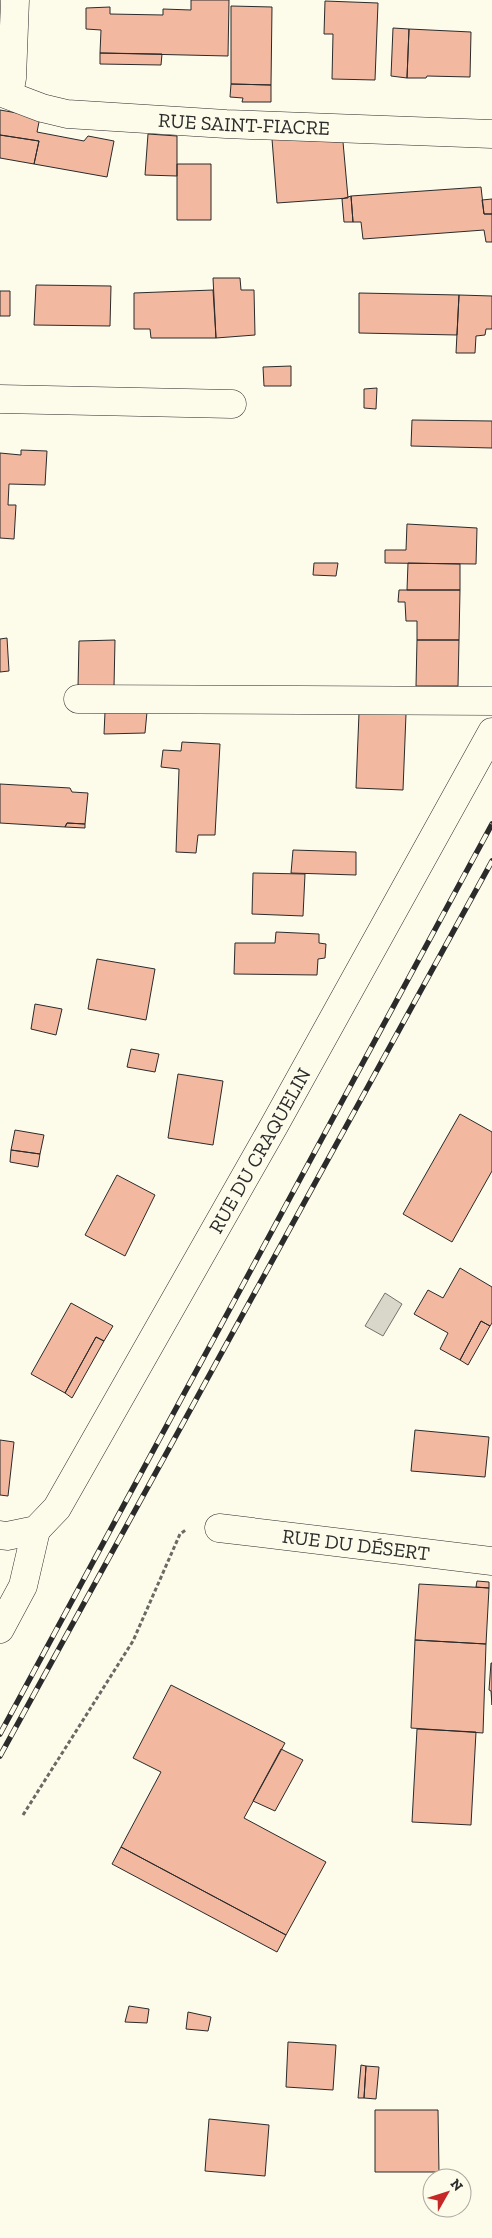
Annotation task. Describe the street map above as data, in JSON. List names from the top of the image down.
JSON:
{
  "streets": {
    "street": ["RUE SAINT-FIACRE", "RUE DU CRAQUELIN", "RUE DU DÉSERT"]
  },
  "north": "top right"
}
